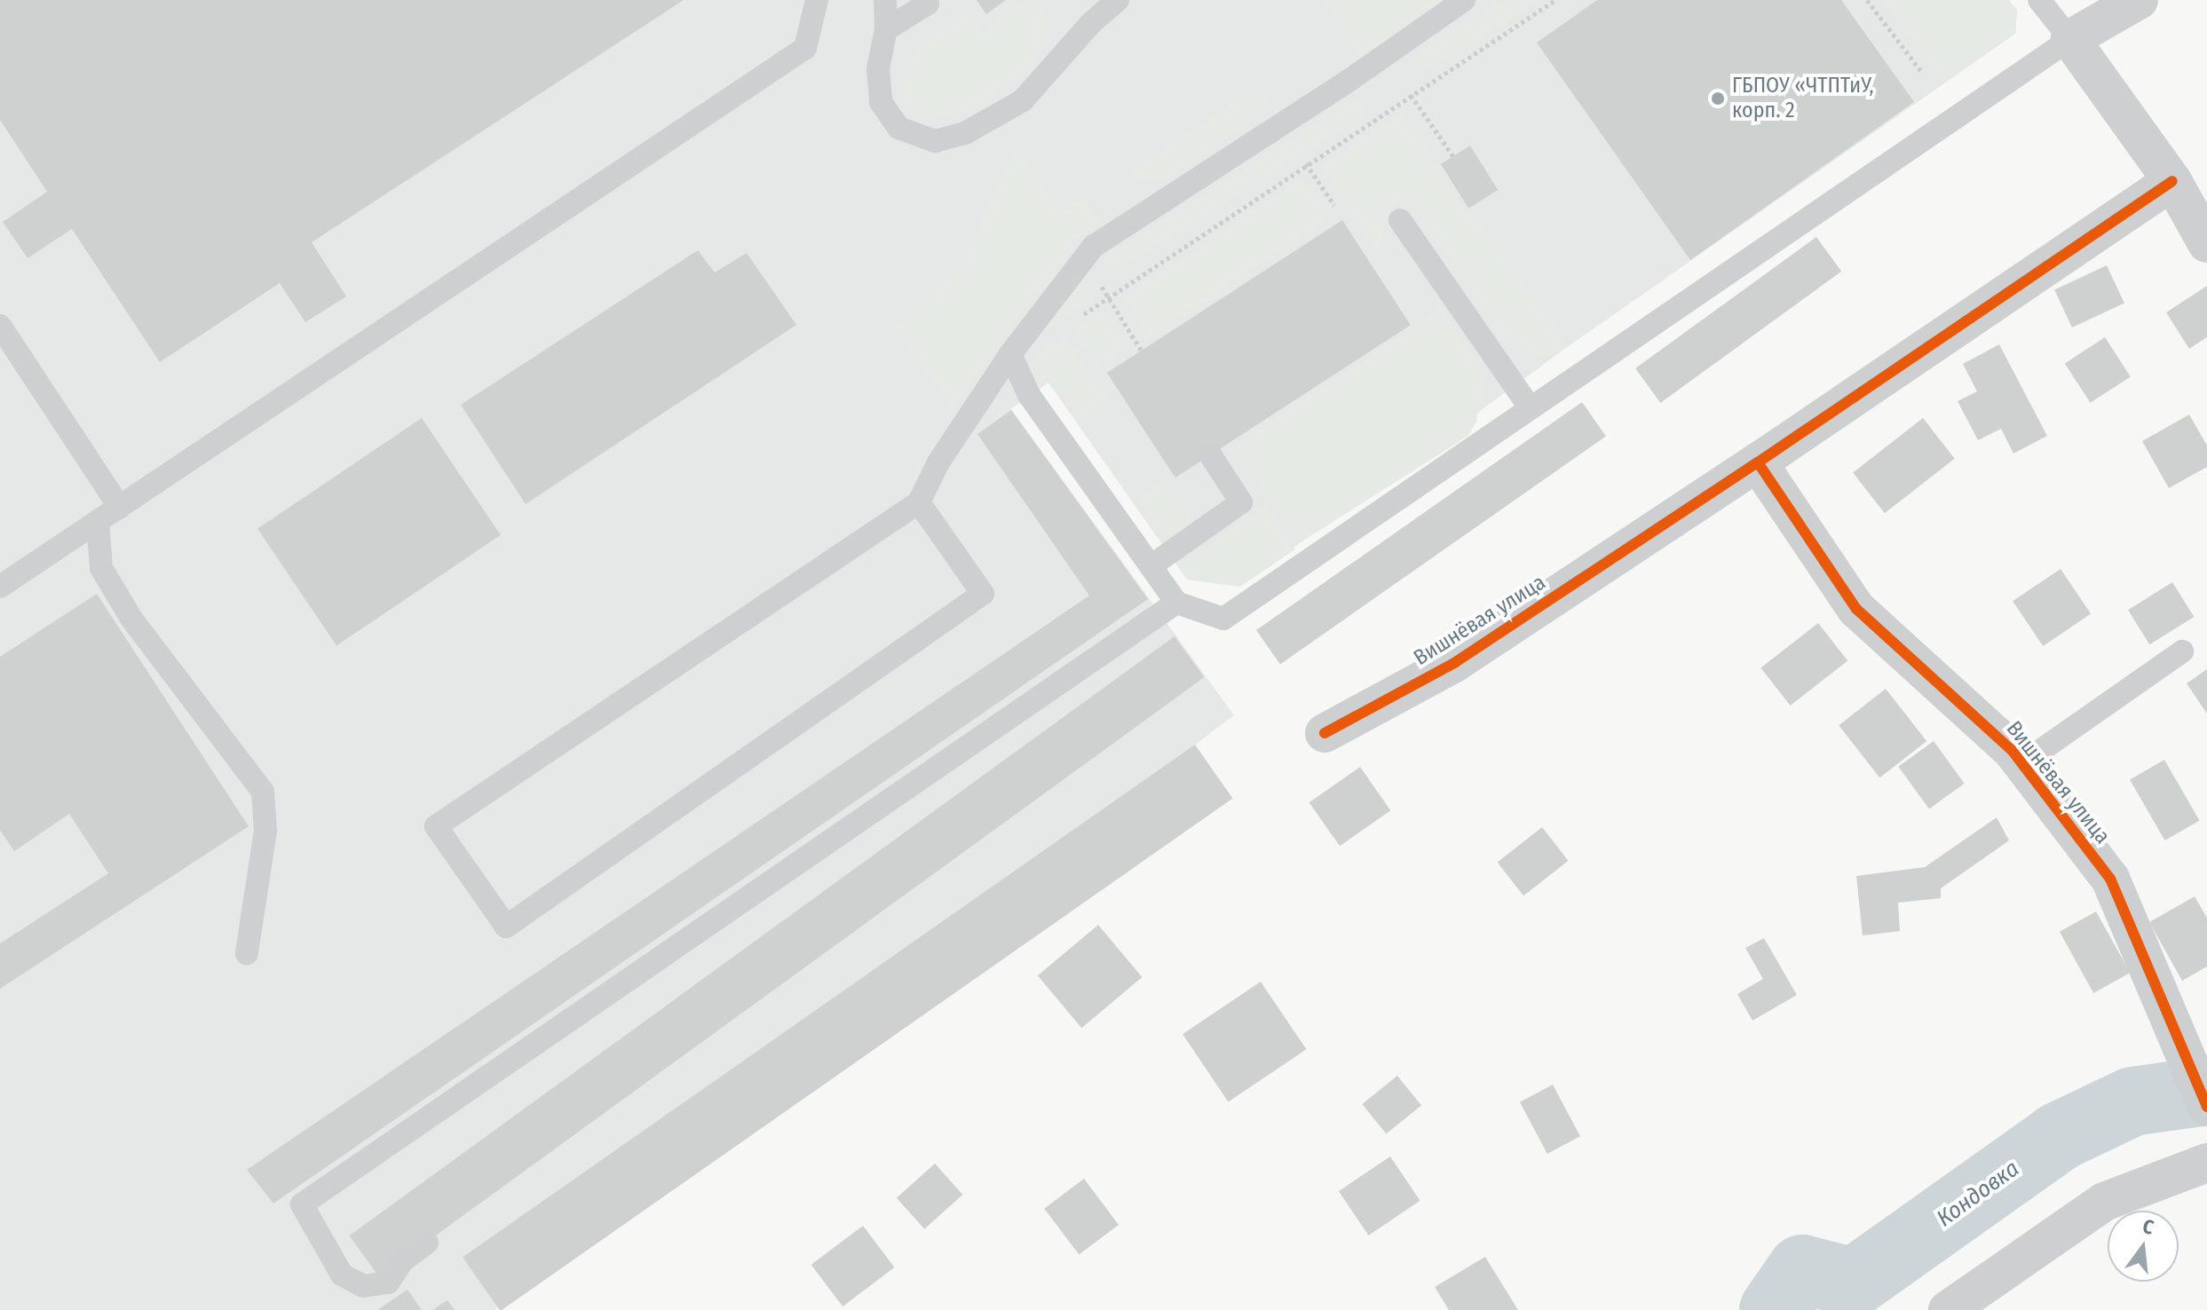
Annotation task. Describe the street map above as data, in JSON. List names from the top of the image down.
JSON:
{
  "streets": {
    "street": ["Вишнёвая улица"]
  },
  "water": ["Кондовка"],
  "places": ["ГБПОУ «ЧТПТиУ, корп. 2"],
  "north": "top"
}
